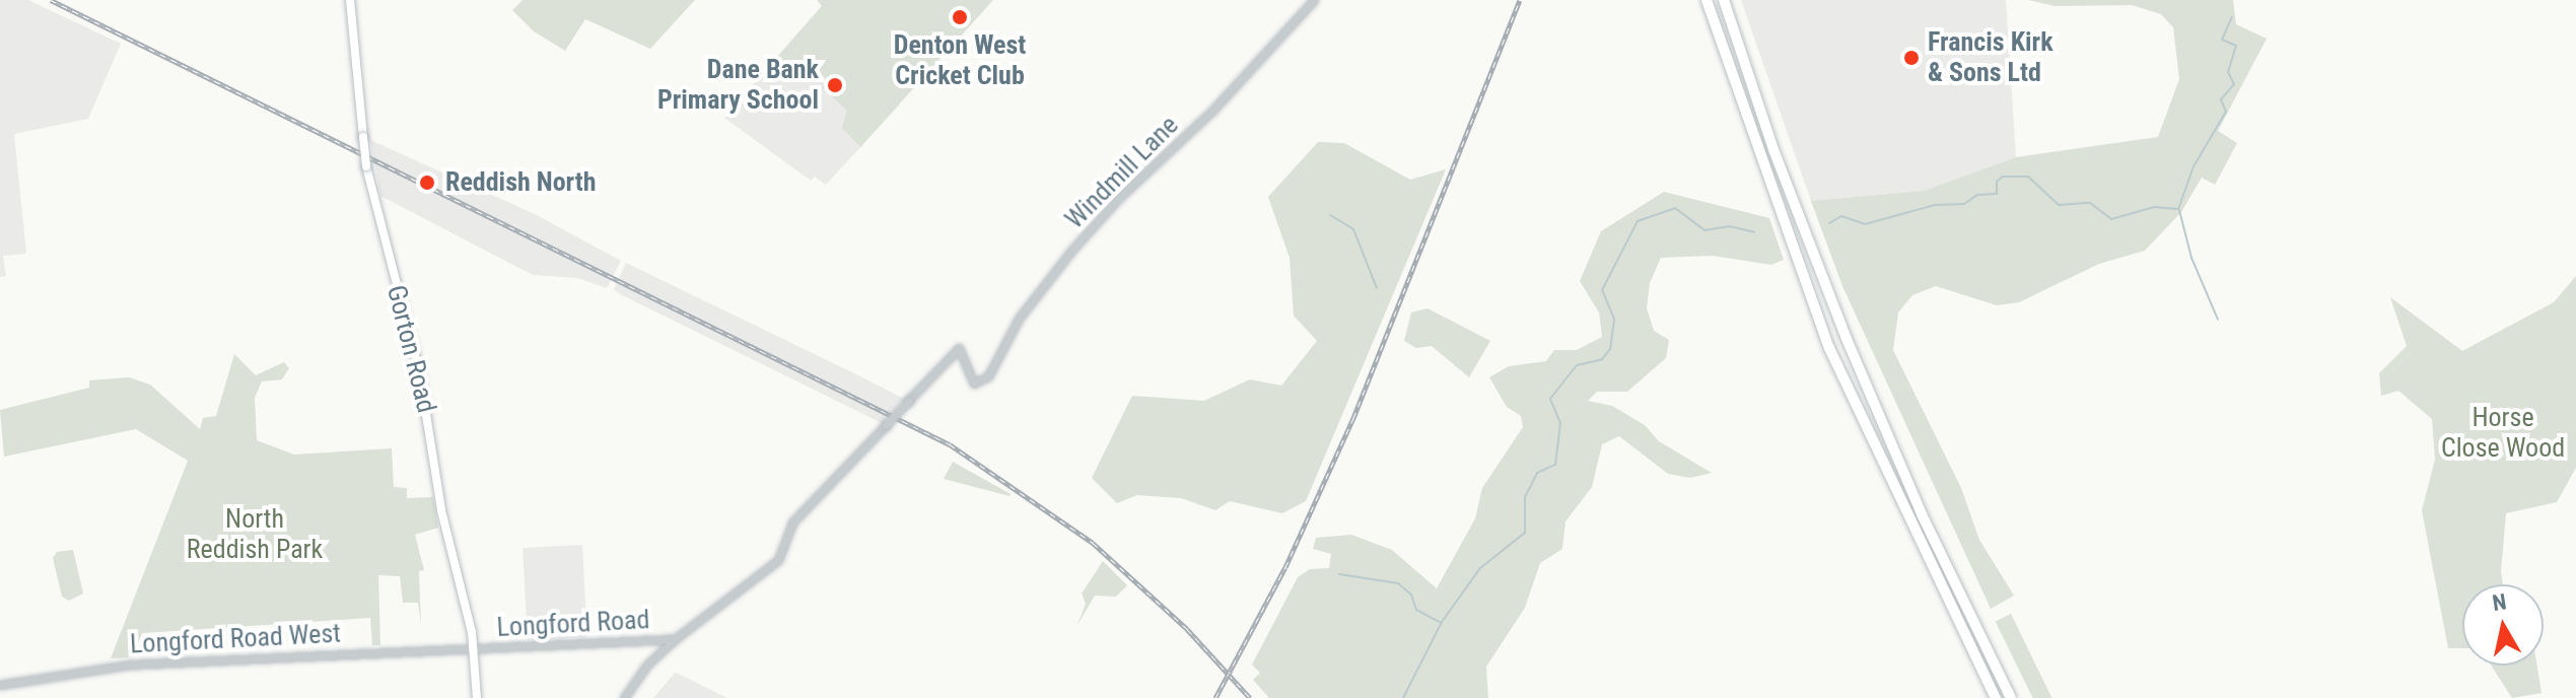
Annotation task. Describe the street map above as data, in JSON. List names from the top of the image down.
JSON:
{
  "streets": {
    "main road": ["Gorton Road"],
    "street": ["Windmill Lane", "Longford Road", "Longford Road West"]
  },
  "crossings": [
    ["Windmill Lane", "Longford Road"],
    ["Gorton Road", "Longford Road"],
    ["Gorton Road", "Longford Road West"],
    ["Longford Road", "Longford Road West"]
  ],
  "parks": ["Horse Close Wood", "North Reddish Park"],
  "places": [
    "Denton West Cricket Club",
    "Francis Kirk & Sons Ltd",
    "Dane Bank Primary School",
    "Reddish North"
  ],
  "north": "top"
}
